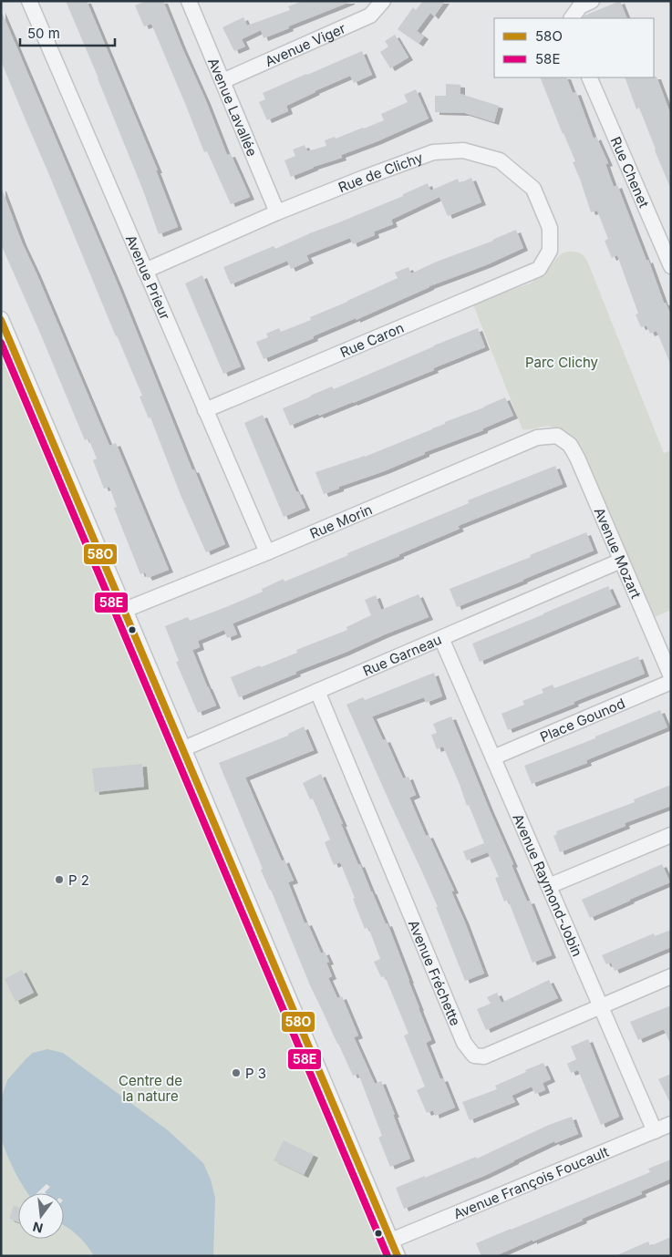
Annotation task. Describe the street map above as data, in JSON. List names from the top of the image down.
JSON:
{
  "streets": {
    "street": [
      "Avenue Viger",
      "Avenue Lavallée",
      "Rue Chenet",
      "Rue de Clichy",
      "Avenue Prieur",
      "Rue Caron",
      "Rue Morin",
      "Avenue Mozart",
      "Rue Garneau",
      "Place Gounod",
      "Avenue Raymond-Jobin",
      "Avenue Fréchette",
      "Avenue François Foucault"
    ]
  },
  "crossings": [
    ["Avenue Viger", "Avenue Lavallée"],
    ["Avenue Lavallée", "Rue de Clichy"],
    ["Rue de Clichy", "Avenue Prieur"],
    ["Rue de Clichy", "Rue Caron"],
    ["Avenue Prieur", "Rue Caron"],
    ["Avenue Prieur", "Rue Morin"],
    ["Rue Morin", "Avenue Mozart"],
    ["Avenue Mozart", "Rue Garneau"],
    ["Rue Garneau", "Avenue Raymond-Jobin"],
    ["Rue Garneau", "Avenue Fréchette"],
    ["Place Gounod", "Avenue Raymond-Jobin"],
    ["Avenue Raymond-Jobin", "Avenue Fréchette"],
    ["Avenue Raymond-Jobin", "Avenue François Foucault"]
  ],
  "parks": ["Parc Clichy", "Centre de la nature"],
  "places": ["P 2", "P 3"],
  "lines": ["transit line 58O", "transit line 58E"],
  "legend": ["58O", "58E"],
  "scale_bar": "50 m",
  "north": "bottom"
}
